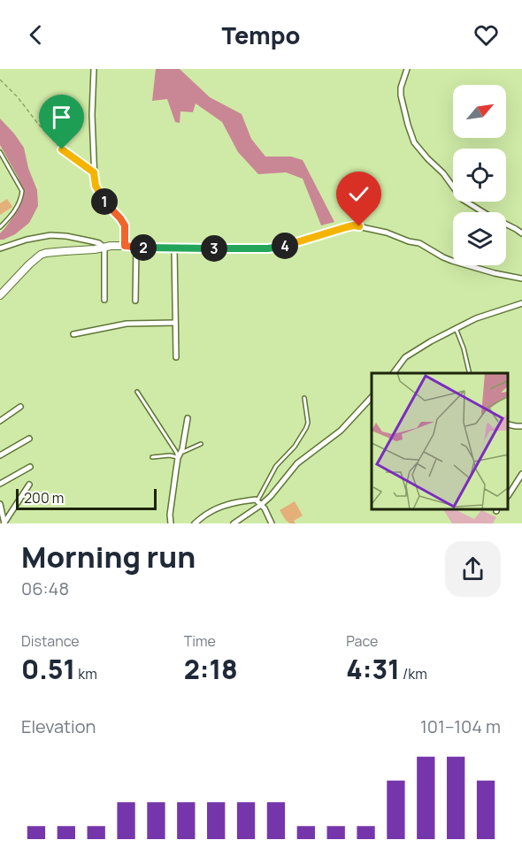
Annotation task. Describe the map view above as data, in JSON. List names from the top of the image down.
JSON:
{
  "scale_bar": "200 m",
  "north": "top right",
  "page": {
    "header": "Tempo",
    "pins": [
      "1",
      "4",
      "2",
      "3"
    ],
    "scale": "200 m",
    "heading": ["Morning run", "06:48"],
    "stats": [
      ["Distance", "0.51 km"],
      ["Time", "2:18"],
      ["Pace", "4:31 /km"]
    ],
    "chart": ["Elevation", "101–104 m"]
  }
}
